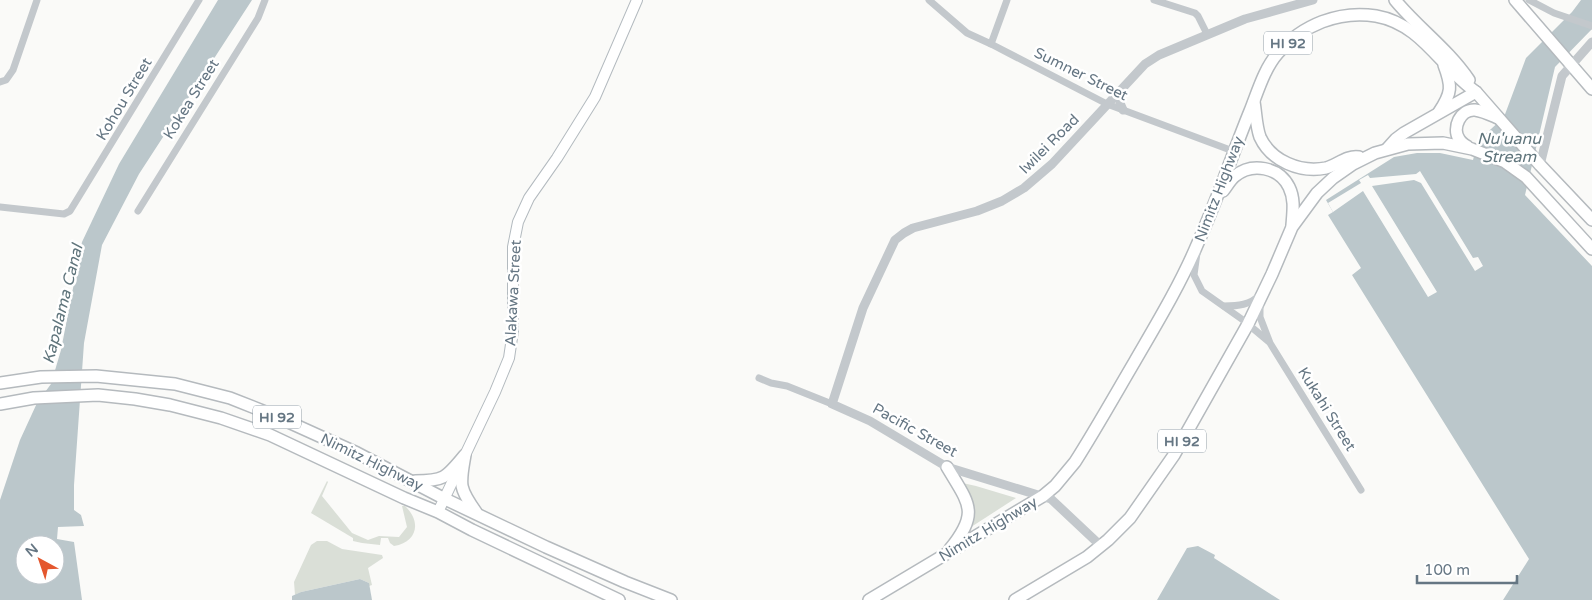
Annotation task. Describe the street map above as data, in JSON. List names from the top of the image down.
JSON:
{
  "streets": {
    "main road": ["HI 92", "Nimitz Highway", "Alakawa Street"],
    "street": [
      "Sumner Street",
      "Kohou Street",
      "Kokea Street",
      "Iwilei Road",
      "Kukahi Street",
      "Pacific Street"
    ]
  },
  "crossings": [
    ["HI 92", "Nimitz Highway"],
    ["HI 92", "Kukahi Street"],
    ["HI 92", "Pacific Street"],
    ["Sumner Street", "Iwilei Road"],
    ["Sumner Street", "Nimitz Highway"],
    ["Iwilei Road", "Pacific Street"],
    ["Nimitz Highway", "Alakawa Street"],
    ["Nimitz Highway", "Kukahi Street"],
    ["Nimitz Highway", "Pacific Street"]
  ],
  "water": ["Nu'uanu Stream", "Kapalama Canal"],
  "scale_bar": "100 m",
  "north": "top left"
}
